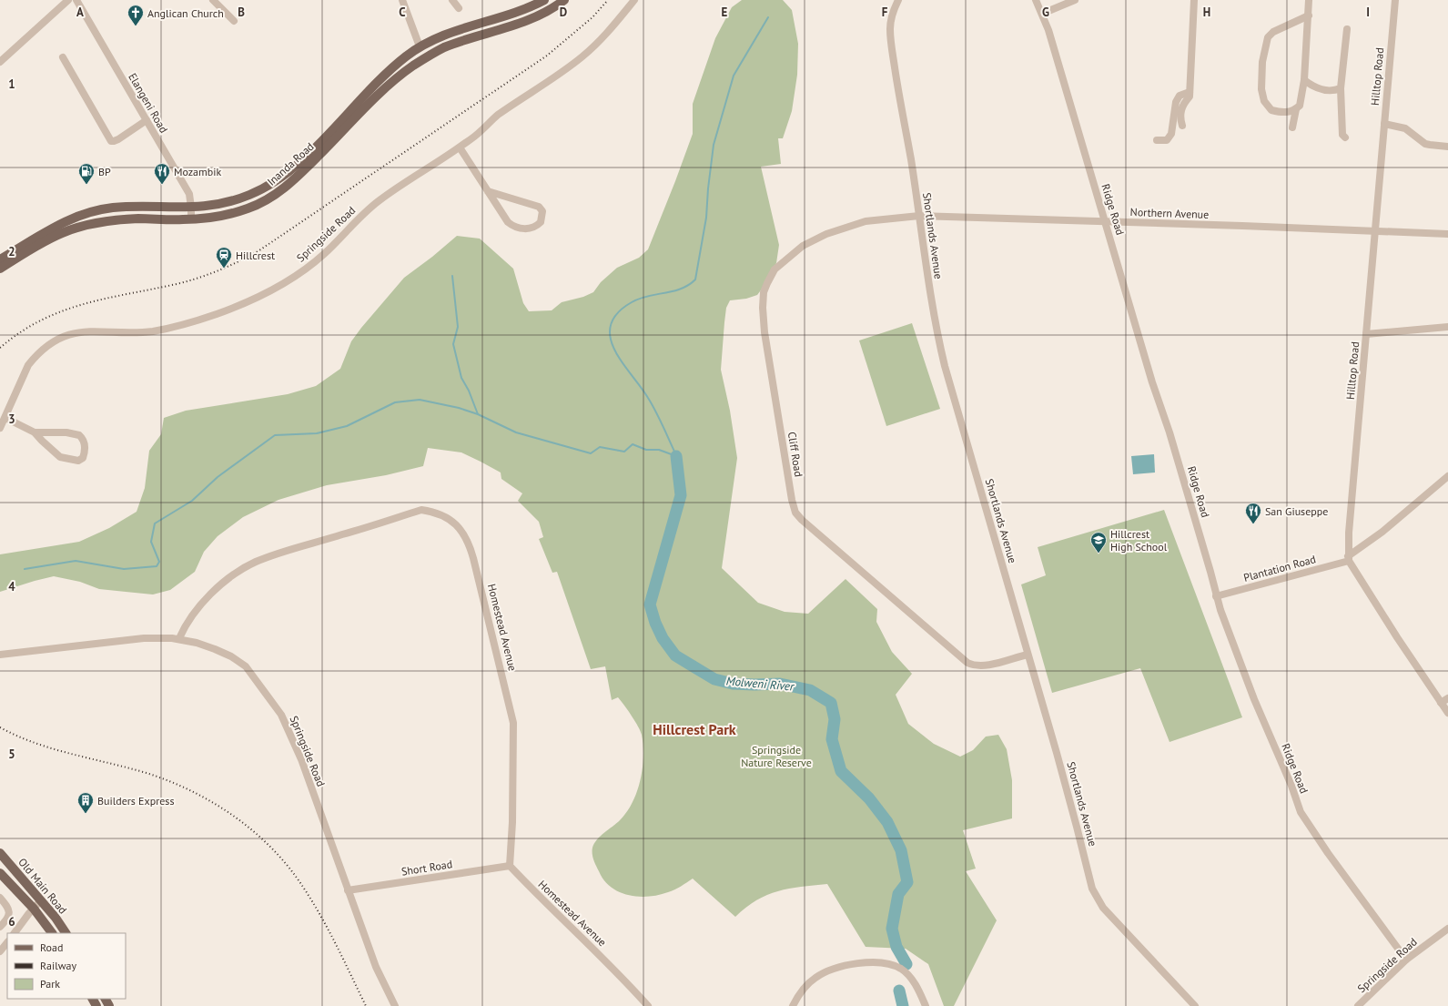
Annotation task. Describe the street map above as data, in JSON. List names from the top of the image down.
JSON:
{
  "streets": {
    "main road": ["Inanda Road", "Old Main Road"],
    "street": [
      "Hilltop Road",
      "Elangeni Road",
      "Ridge Road",
      "Northern Avenue",
      "Springside Road",
      "Shortlands Avenue",
      "Cliff Road",
      "Plantation Road",
      "Homestead Avenue",
      "Short Road"
    ]
  },
  "crossings": [
    ["Hilltop Road", "Northern Avenue"],
    ["Hilltop Road", "Plantation Road"],
    ["Elangeni Road", "Inanda Road"],
    ["Ridge Road", "Northern Avenue"],
    ["Ridge Road", "Springside Road"],
    ["Ridge Road", "Plantation Road"],
    ["Northern Avenue", "Shortlands Avenue"],
    ["Northern Avenue", "Cliff Road"],
    ["Springside Road", "Homestead Avenue"],
    ["Springside Road", "Short Road"],
    ["Shortlands Avenue", "Cliff Road"],
    ["Homestead Avenue", "Short Road"]
  ],
  "districts": ["Hillcrest Park"],
  "water": ["Molweni River"],
  "parks": ["Springside Nature Reserve"],
  "places": {
    "church": ["Anglican Church"],
    "fuel station": ["BP"],
    "restaurant": ["Mozambik", "San Giuseppe"],
    "station": ["Hillcrest"],
    "school or university": ["Hillcrest High School"],
    "building": ["Builders Express"]
  },
  "legend": ["Road", "Railway", "Park"],
  "grid": {
    "columns": [
      "A",
      "B",
      "C",
      "D",
      "E",
      "F",
      "G",
      "H",
      "I"
    ],
    "rows": [
      "1",
      "2",
      "3",
      "4",
      "5",
      "6"
    ]
  }
}
